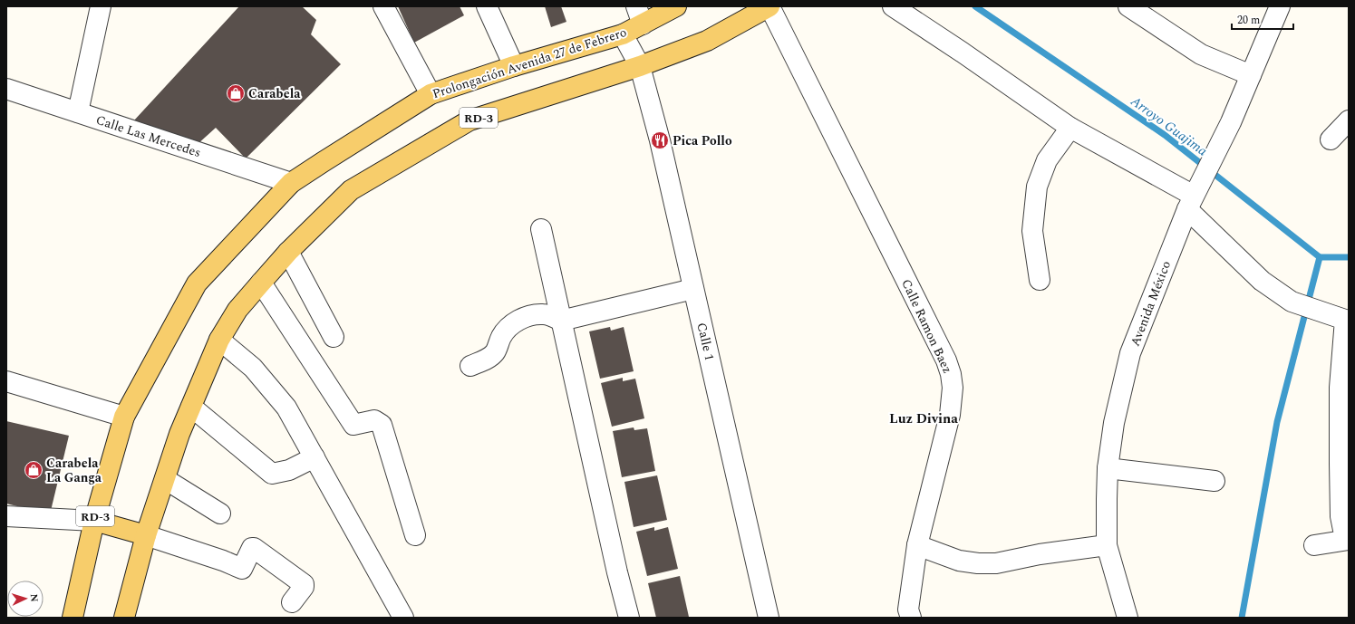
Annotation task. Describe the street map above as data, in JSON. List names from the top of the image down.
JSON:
{
  "streets": {
    "main road": ["Prolongación Avenida 27 de Febrero", "RD-3"],
    "street": [
      "Calle Las Mercedes",
      "Avenida México",
      "Calle Ramon Baez",
      "Calle 1"
    ]
  },
  "crossings": [
    ["Prolongación Avenida 27 de Febrero", "Calle Las Mercedes"],
    ["Prolongación Avenida 27 de Febrero", "Calle 1"],
    ["RD-3", "Calle Ramon Baez"],
    ["RD-3", "Calle 1"]
  ],
  "districts": ["Luz Divina"],
  "water": ["Arroyo Guajima"],
  "places": {
    "shop": ["Carabela", "Carabela La Ganga"],
    "restaurant": ["Pica Pollo"]
  },
  "scale_bar": "20 m",
  "north": "right"
}
